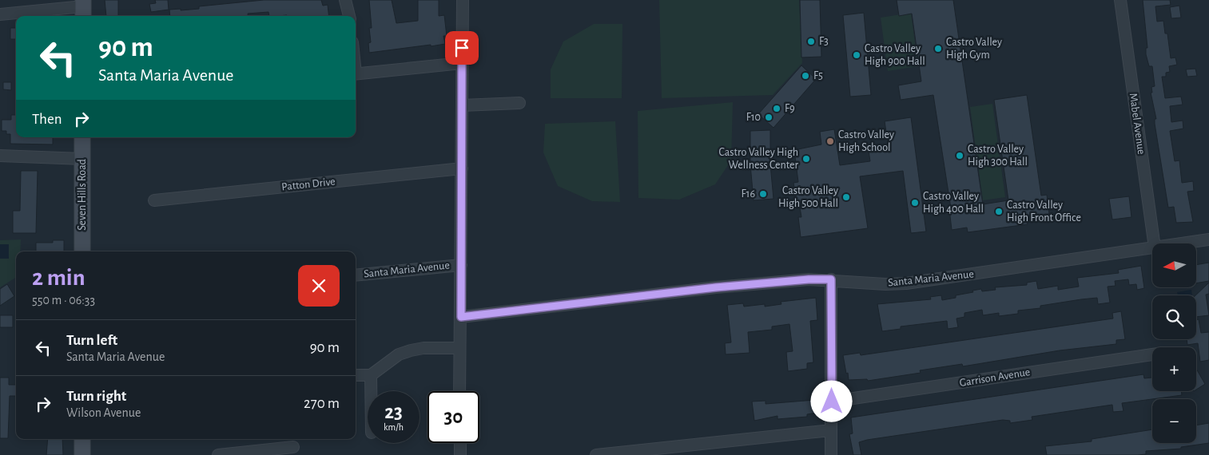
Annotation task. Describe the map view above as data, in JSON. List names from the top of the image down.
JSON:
{
  "streets": {
    "street": [
      "Mabel Avenue",
      "Patton Drive",
      "Seven Hills Road",
      "Santa Maria Avenue",
      "Garrison Avenue"
    ]
  },
  "places": [
    "F3",
    "Castro Valley High Gym",
    "Castro Valley High 900 Hall",
    "F5",
    "F9",
    "F10",
    "Castro Valley High School",
    "Castro Valley High 300 Hall",
    "Castro Valley High Wellness Center",
    "F16",
    "Castro Valley High 500 Hall",
    "Castro Valley High 400 Hall",
    "Castro Valley High Front Office"
  ],
  "north": "left",
  "page": {
    "turn": ["90 m", "Santa Maria Avenue"],
    "then": "Then",
    "map_buttons": ["+", "−"],
    "heading": ["2 min", "550 m · 06:33"],
    "list": [
      {
        "name": "Turn left",
        "note": "Santa Maria Avenue",
        "value": "90 m"
      },
      {
        "name": "Turn right",
        "note": "Wilson Avenue",
        "value": "270 m"
      }
    ],
    "speed": "23 km/h",
    "limit": "30"
  }
}
